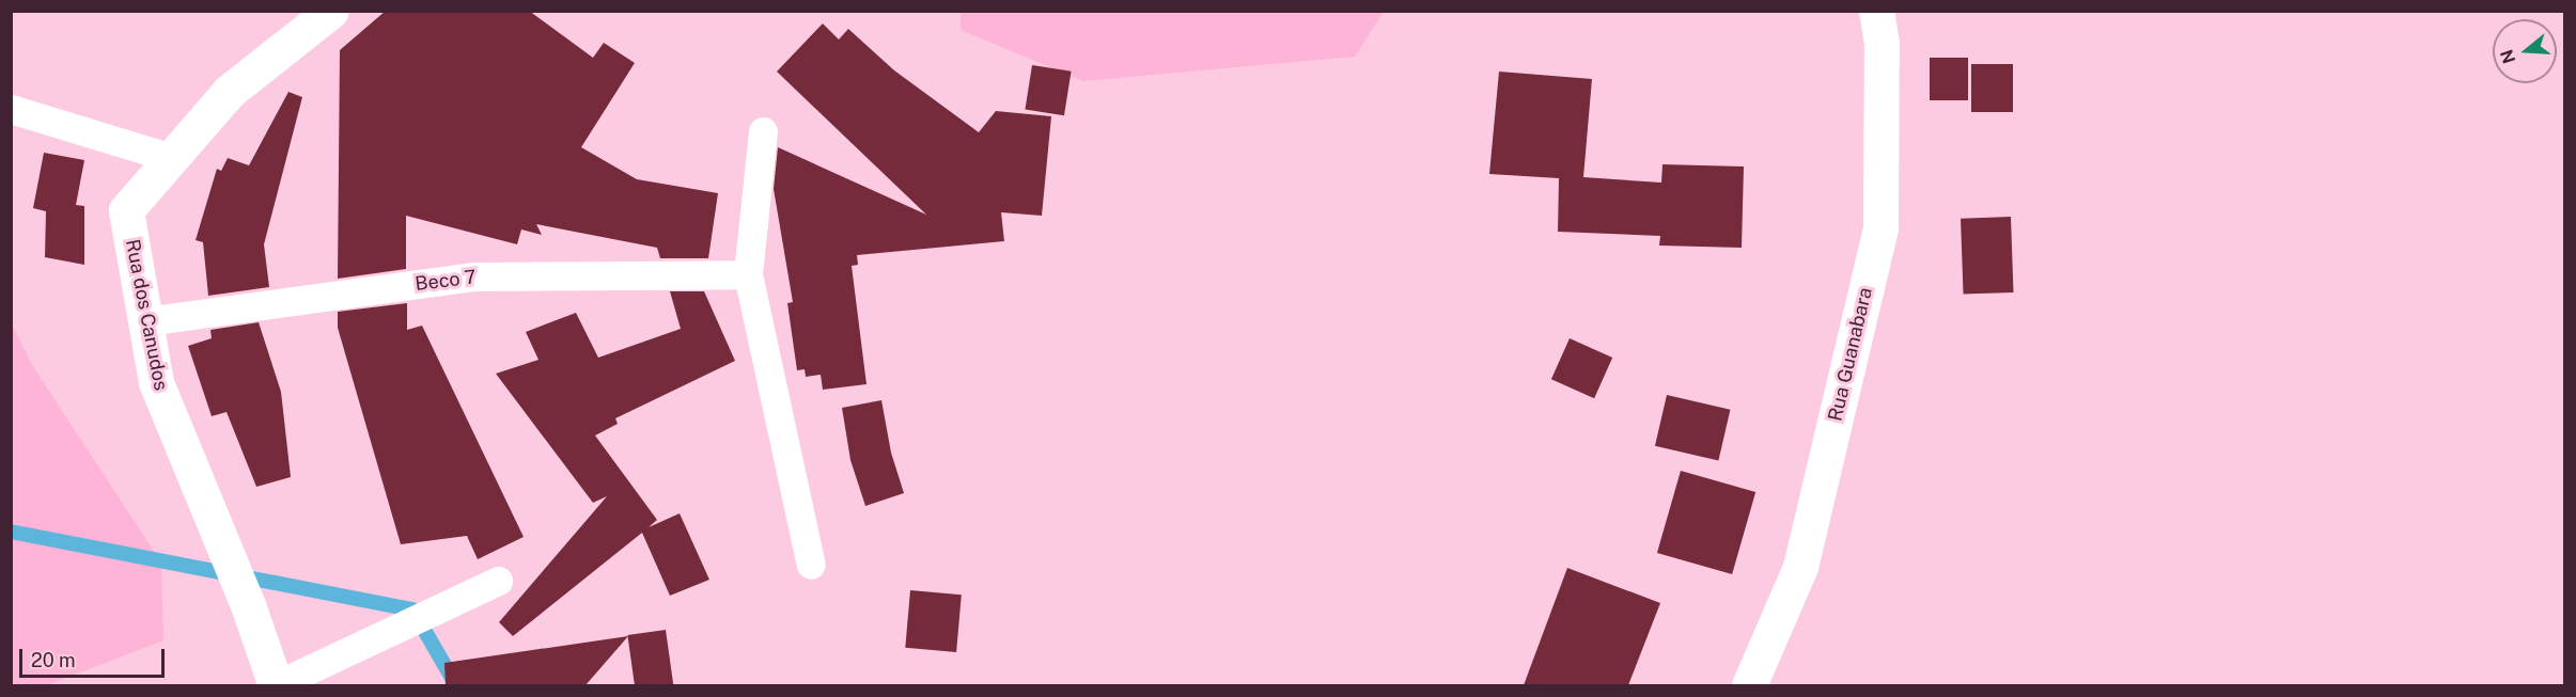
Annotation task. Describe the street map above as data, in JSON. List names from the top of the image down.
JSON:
{
  "streets": {
    "street": ["Rua dos Canudos", "Rua Guanabara"],
    "lane": ["Beco 7"]
  },
  "crossings": [
    ["Beco 7", "Rua dos Canudos"]
  ],
  "scale_bar": "20 m",
  "north": "left"
}
